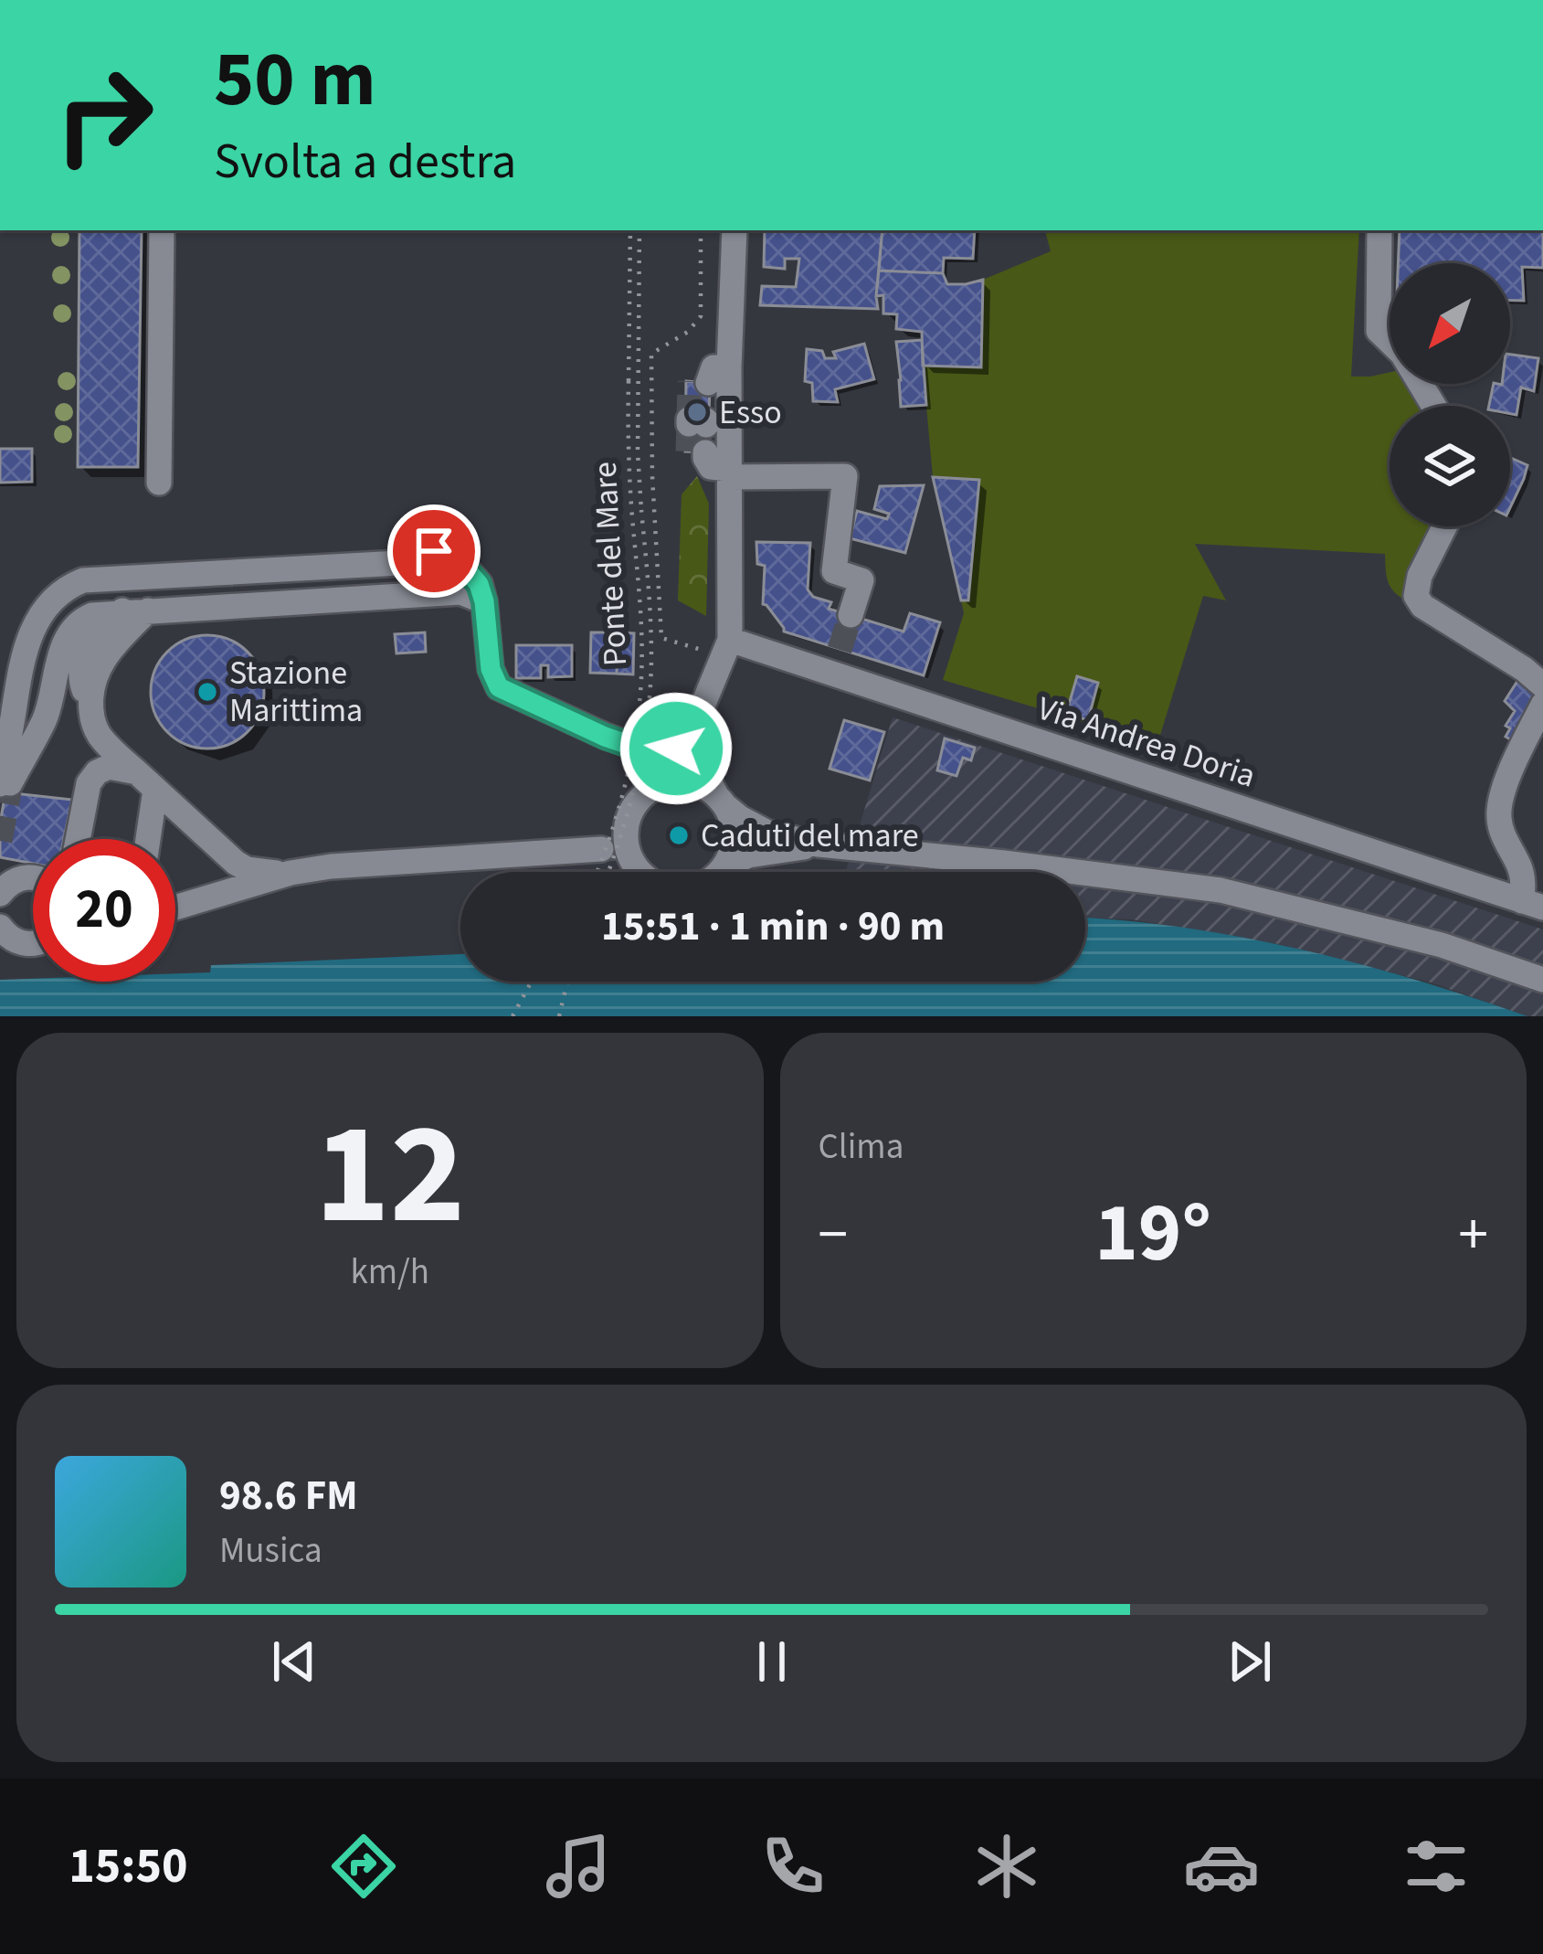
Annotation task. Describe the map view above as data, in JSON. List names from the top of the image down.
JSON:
{
  "streets": {
    "street": ["Via Andrea Doria"],
    "path": ["Ponte del Mare"]
  },
  "places": ["Esso", "Stazione Marittima", "Caduti del mare"],
  "north": "bottom left",
  "page": {
    "turn": ["50 m", "Svolta a destra"],
    "limit": "20",
    "trip": "15:51 · 1 min · 90 m",
    "tile": [
      ["12", "km/h"],
      "Clima"
    ],
    "heat": ["−", "19°", "+"],
    "song": ["98.6 FM", "Musica"],
    "tabs": "15:50"
  }
}
